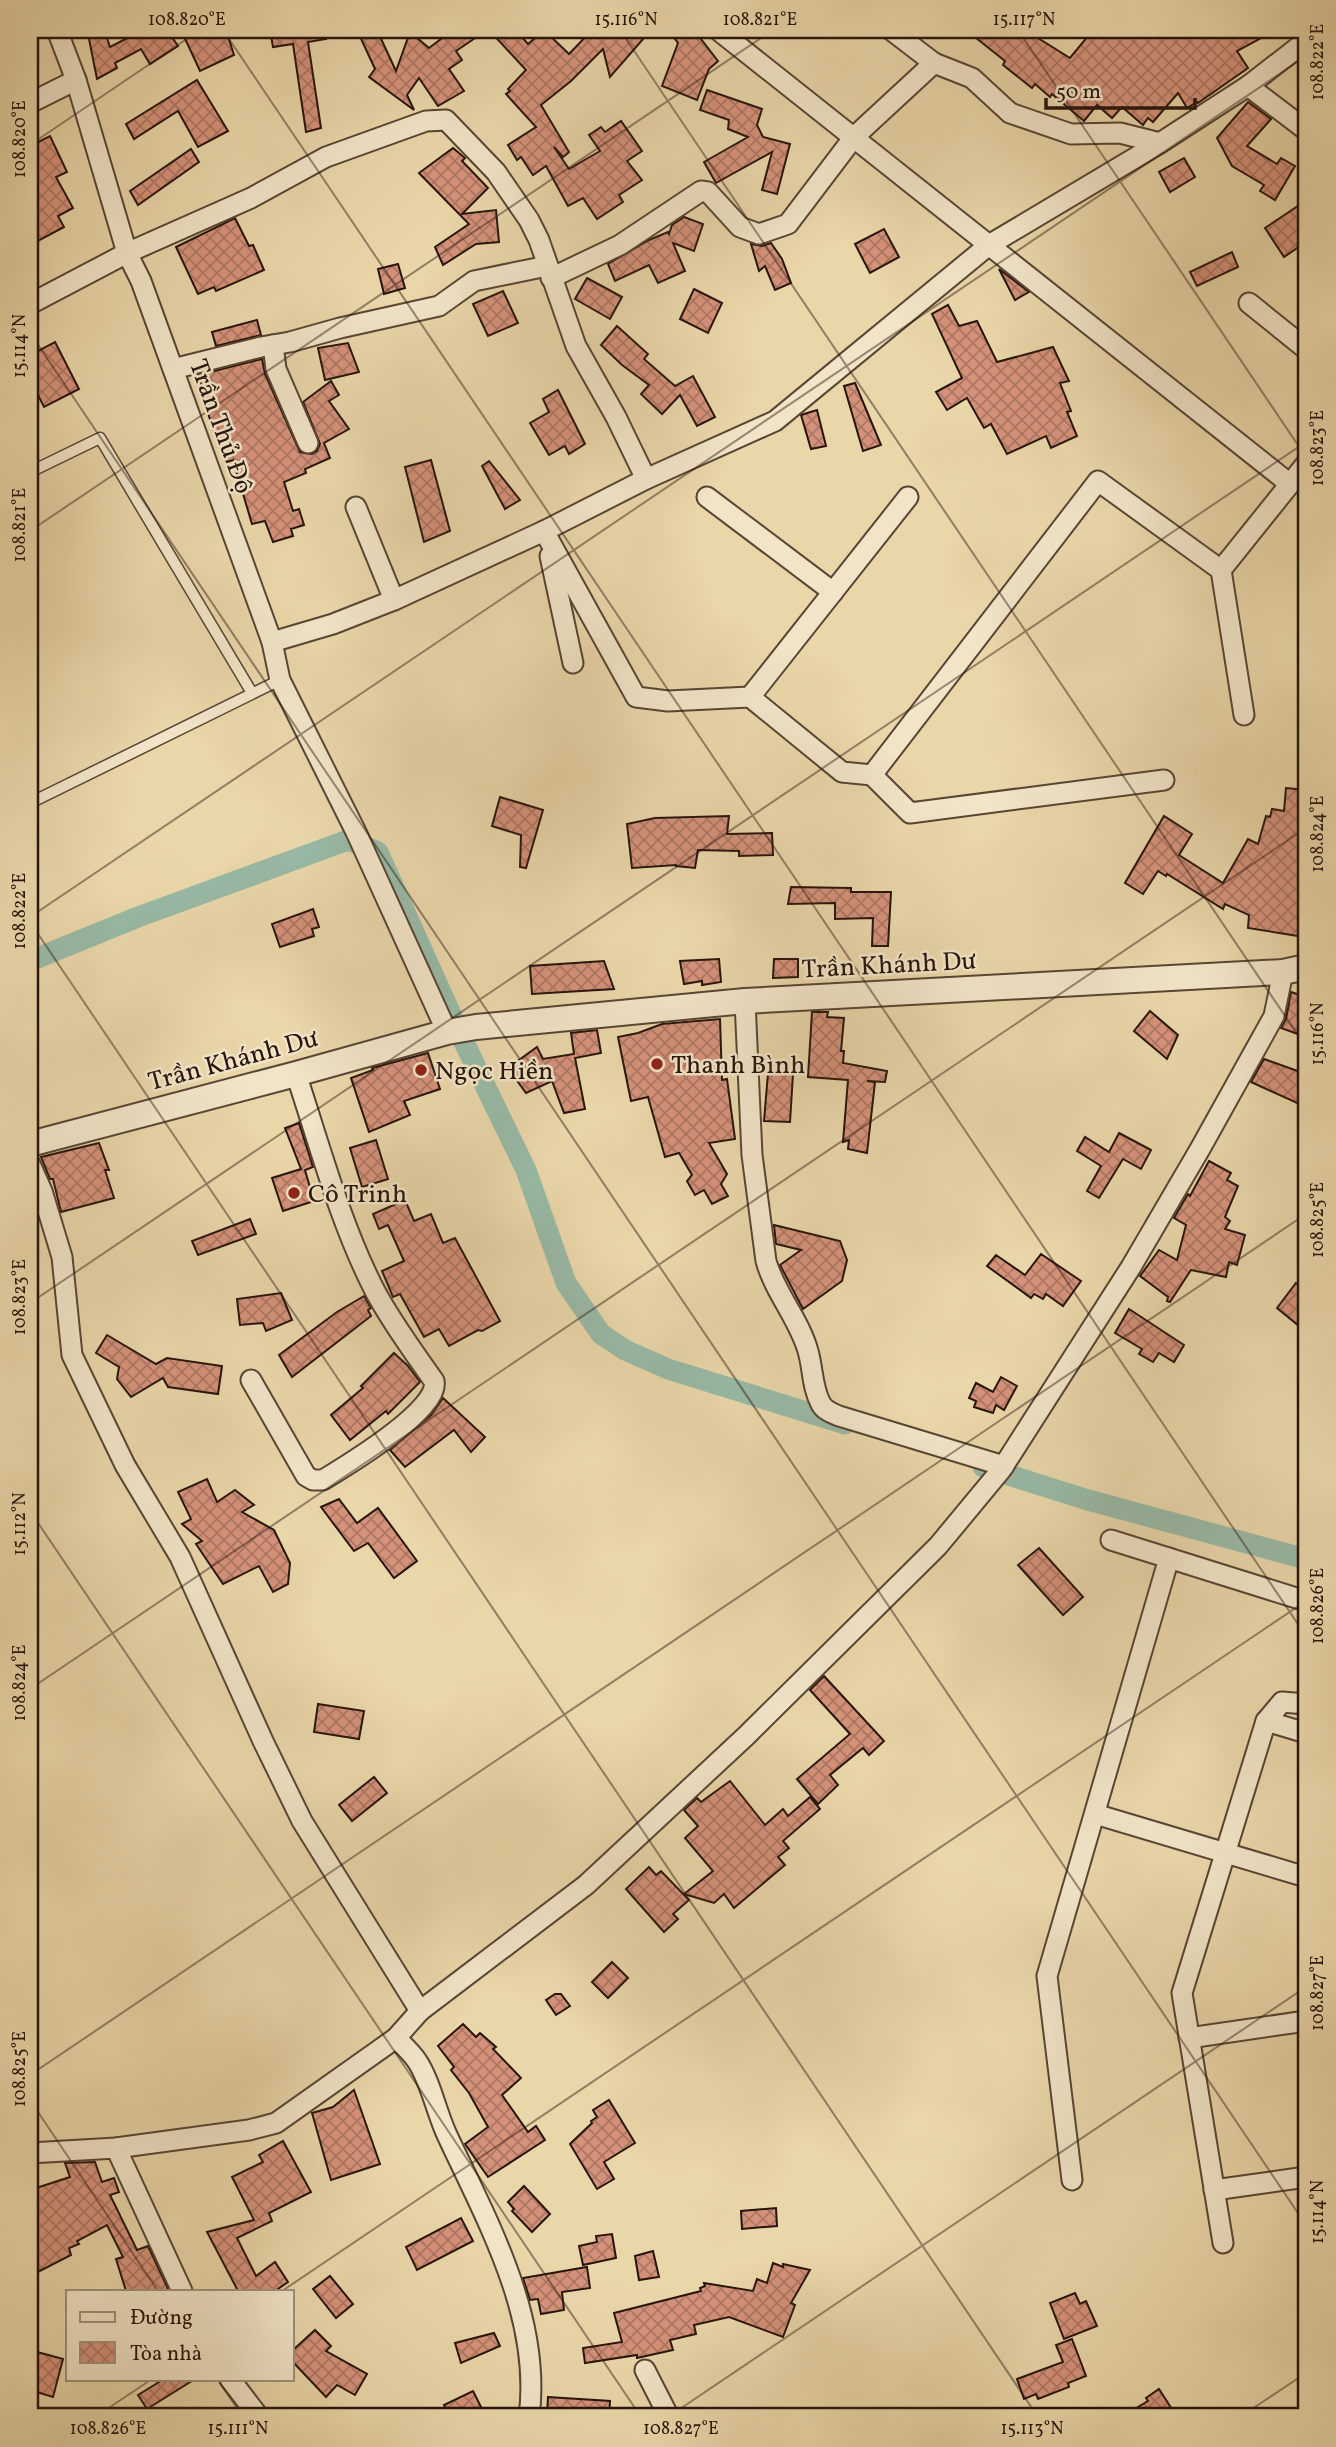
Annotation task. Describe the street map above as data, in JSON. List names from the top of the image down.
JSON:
{
  "streets": {
    "street": ["Trần Thủ Độ", "Trần Khánh Dư"]
  },
  "crossings": [
    ["Trần Thủ Độ", "Trần Khánh Dư"]
  ],
  "places": ["Thanh Bình", "Ngọc Hiền", "Cô Trinh"],
  "legend": ["Đường", "Tòa nhà"],
  "scale_bar": "50 m",
  "coordinates": [
    "108.820°E",
    "15.116°N",
    "108.821°E",
    "15.117°N",
    "108.822°E",
    "15.114°N",
    "108.823°E",
    "108.824°E",
    "108.825°E",
    "15.112°N",
    "108.826°E",
    "108.827°E",
    "15.111°N",
    "15.113°N"
  ]
}
